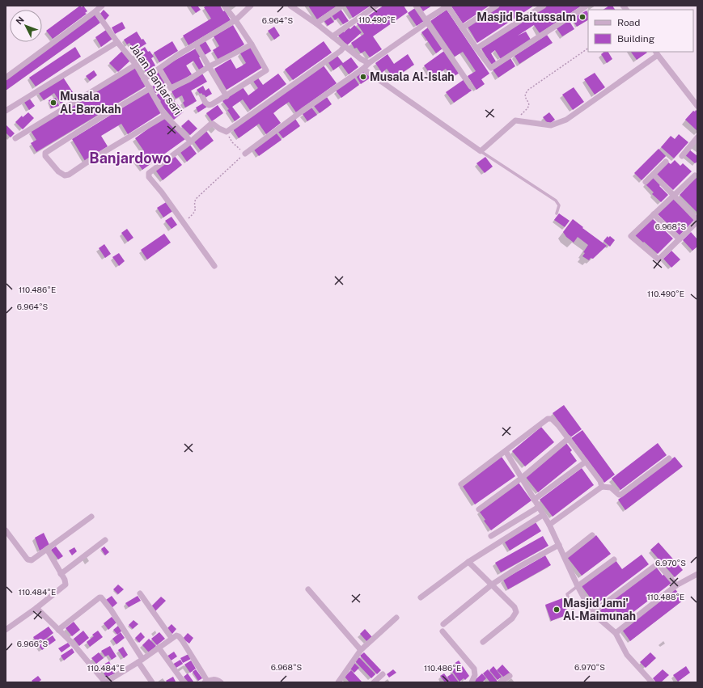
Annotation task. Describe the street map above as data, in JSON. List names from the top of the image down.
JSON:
{
  "streets": {
    "street": ["Jalan Banjarsari"]
  },
  "districts": ["Banjardowo"],
  "places": [
    "Masjid Baitussalm",
    "Musala Al-Islah",
    "Musala Al-Barokah",
    "Masjid Jami' Al-Maimunah"
  ],
  "legend": ["Road", "Building"],
  "north": "top left",
  "coordinates": [
    "110.490°E",
    "6.964°S",
    "6.968°S",
    "110.486°E",
    "6.970°S",
    "110.484°E",
    "110.488°E",
    "6.966°S"
  ]
}
